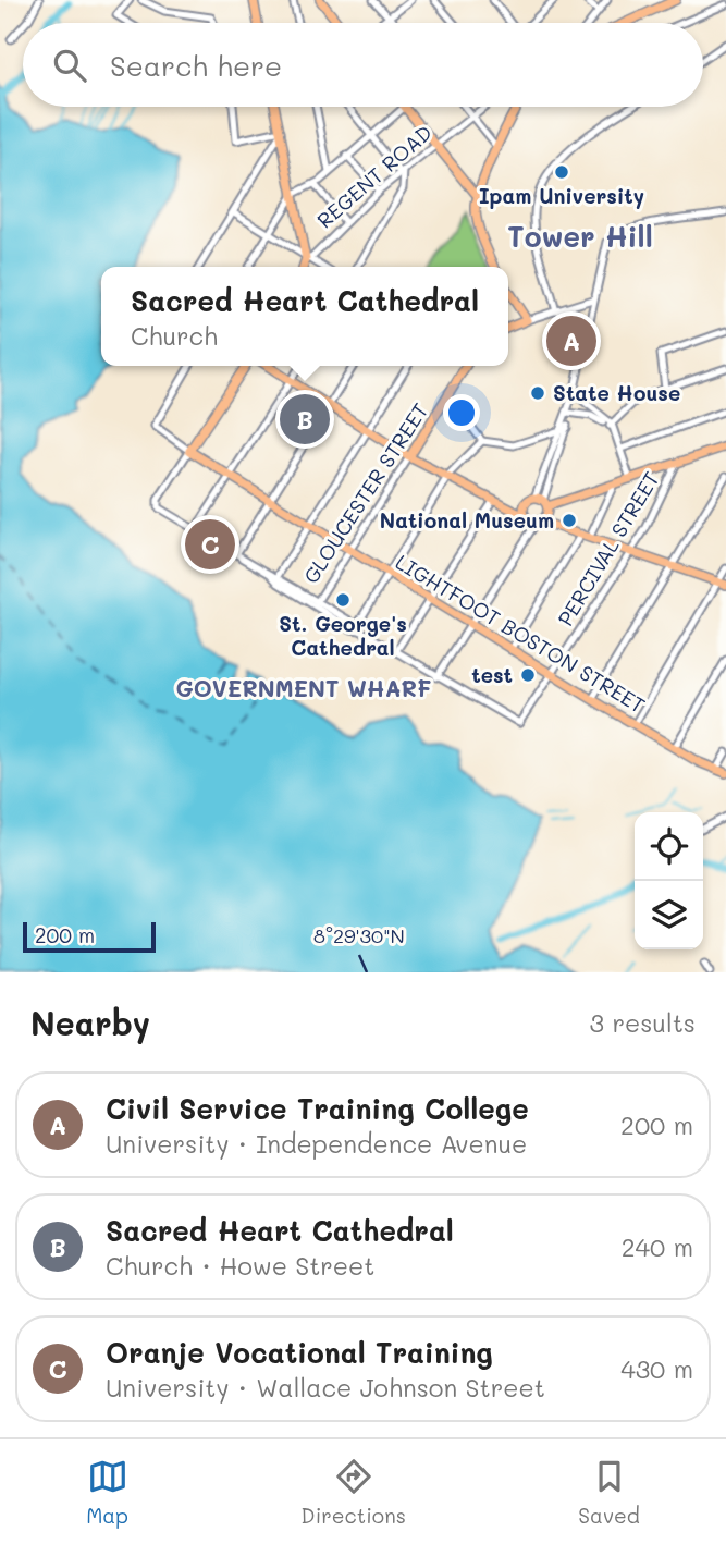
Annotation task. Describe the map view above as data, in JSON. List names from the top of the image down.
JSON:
{
  "streets": {
    "main road": ["GLOUCESTER STREET", "LIGHTFOOT BOSTON STREET"],
    "street": ["REGENT ROAD", "PERCIVAL STREET"]
  },
  "crossings": [
    ["GLOUCESTER STREET", "LIGHTFOOT BOSTON STREET"],
    ["PERCIVAL STREET", "LIGHTFOOT BOSTON STREET"]
  ],
  "districts": ["Tower Hill", "GOVERNMENT WHARF"],
  "places": [
    "Ipam University",
    "State House",
    "National Museum",
    "St. George's Cathedral",
    "test"
  ],
  "scale_bar": "200 m",
  "page": {
    "search": "Search here",
    "popup": ["Sacred Heart Cathedral", "Church"],
    "pins": ["A", "B", "C"],
    "scale": "200 m",
    "heading": ["Nearby", "3 results"],
    "list": [
      {
        "mark": "A",
        "name": "Civil Service Training College",
        "note": "University · Independence Avenue",
        "value": "200 m"
      },
      {
        "mark": "B",
        "name": "Sacred Heart Cathedral",
        "note": "Church · Howe Street",
        "value": "240 m"
      },
      {
        "mark": "C",
        "name": "Oranje Vocational Training",
        "note": "University · Wallace Johnson Street",
        "value": "430 m"
      }
    ],
    "nav": ["Map", "Directions", "Saved"]
  },
  "coordinates": ["8°29'30\"N"]
}
